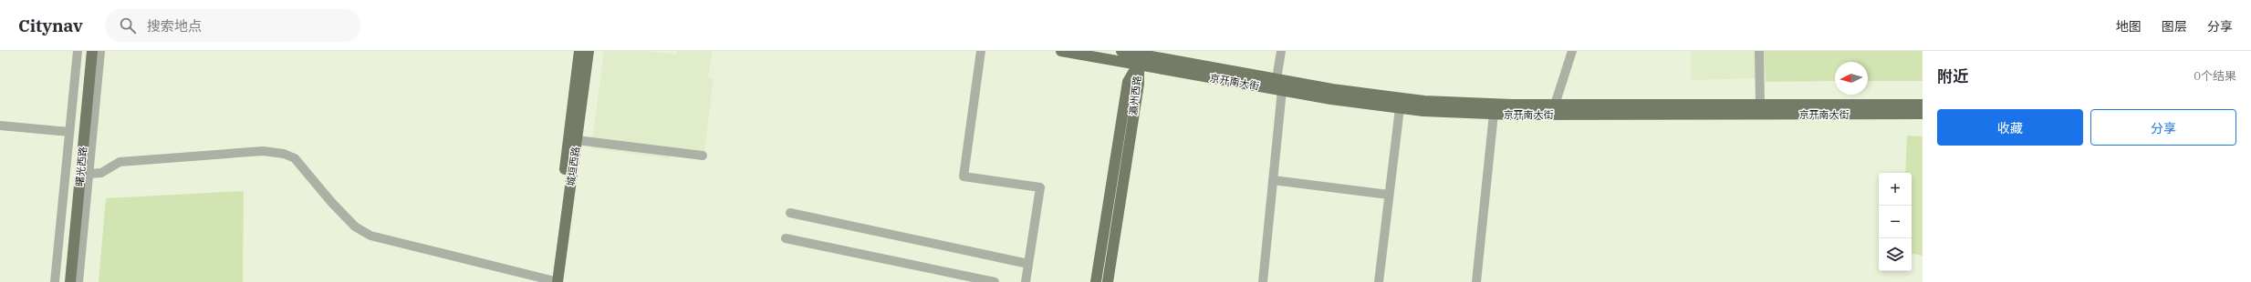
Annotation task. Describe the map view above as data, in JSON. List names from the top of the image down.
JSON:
{
  "streets": {
    "main road": [
      "京开南大街",
      "瀛州西路",
      "曙光西路",
      "城垣西路"
    ]
  },
  "crossings": [
    ["京开南大街", "瀛州西路"]
  ],
  "north": "left",
  "page": {
    "header": "Citynav",
    "search": "搜索地点",
    "nav": ["地图", "图层", "分享"],
    "heading": ["附近", "0个结果"],
    "buttons": ["收藏", "分享"],
    "map_buttons": ["+", "−"]
  }
}
